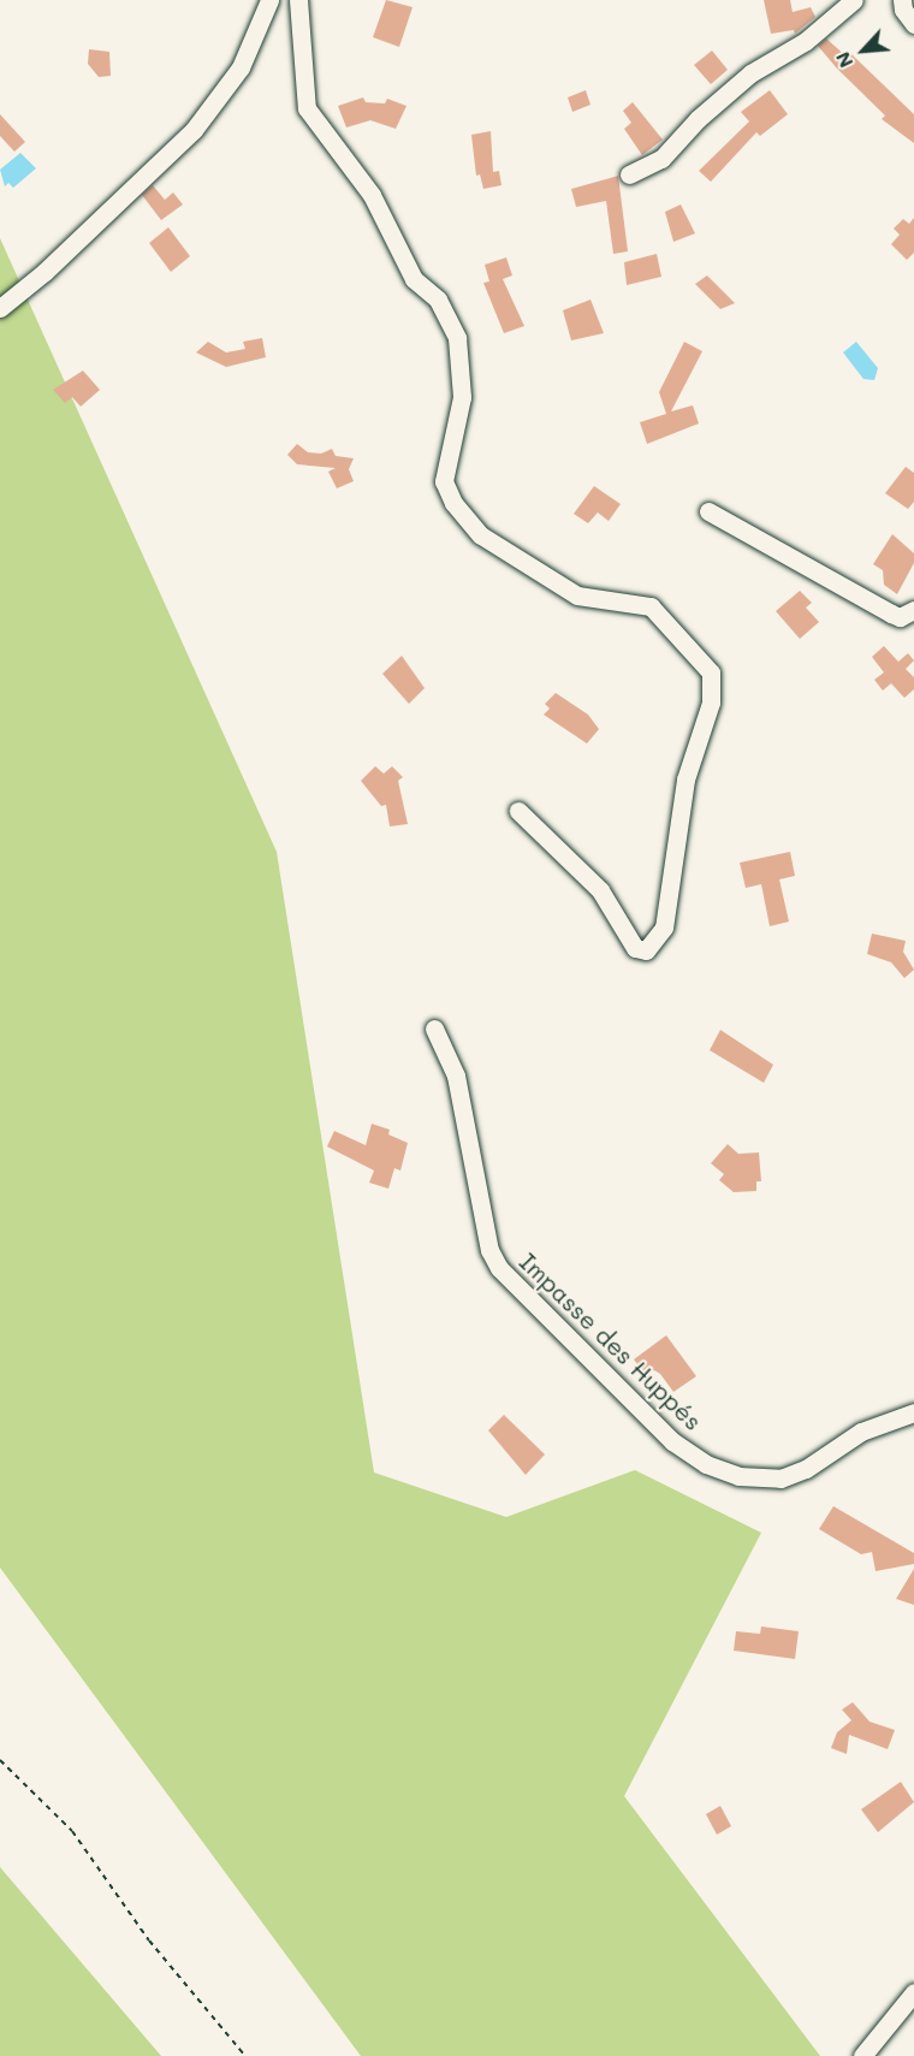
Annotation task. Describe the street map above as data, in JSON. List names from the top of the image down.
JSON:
{
  "streets": {
    "street": ["Impasse des Huppés"]
  },
  "north": "bottom left"
}
